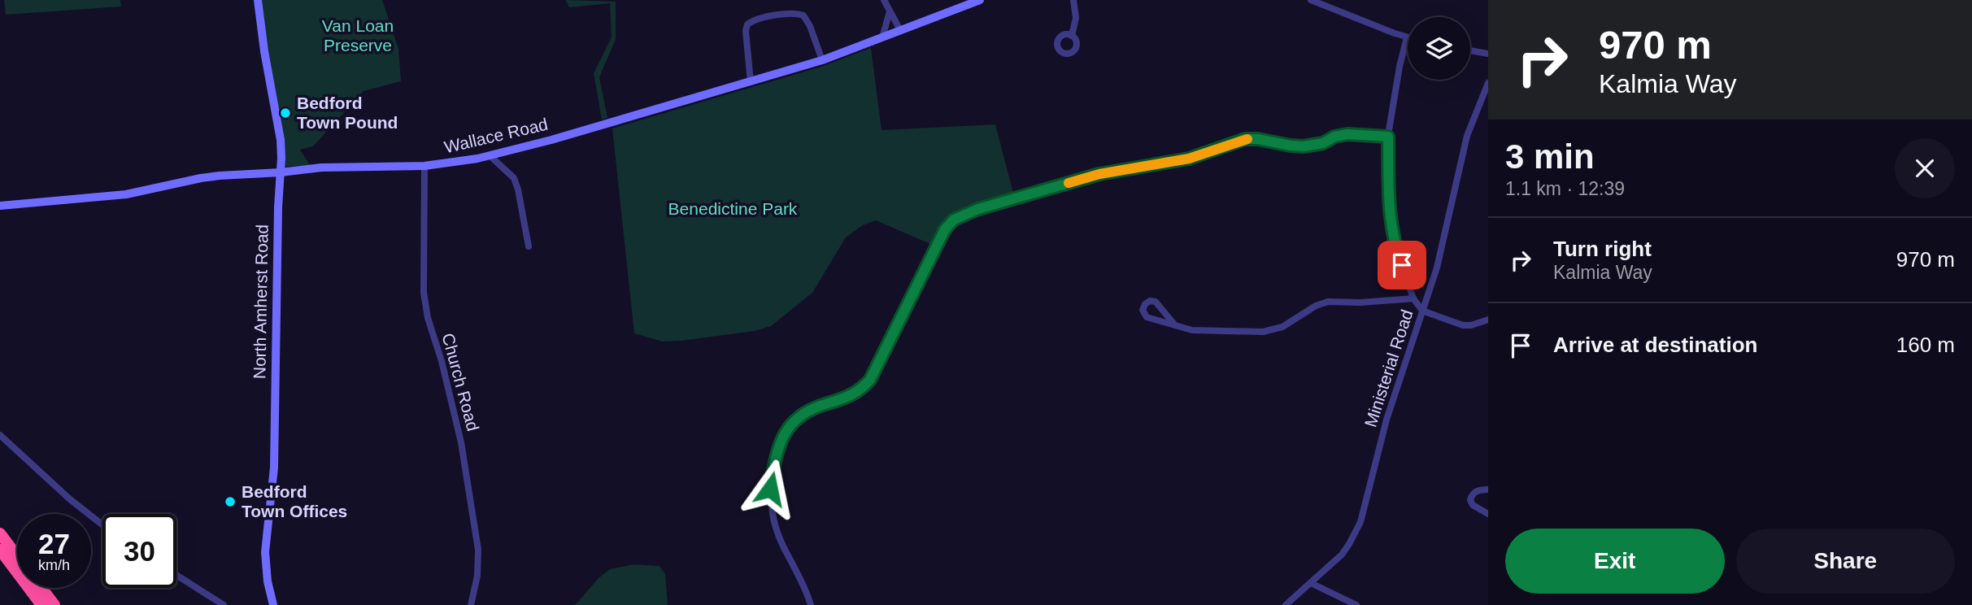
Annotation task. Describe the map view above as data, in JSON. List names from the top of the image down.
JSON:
{
  "streets": {
    "street": [
      "Wallace Road",
      "North Amherst Road",
      "Ministerial Road",
      "Church Road"
    ]
  },
  "crossings": [
    ["Wallace Road", "North Amherst Road"],
    ["Wallace Road", "Church Road"]
  ],
  "parks": ["Van Loan Preserve", "Benedictine Park"],
  "places": ["Bedford Town Pound", "Bedford Town Offices"],
  "page": {
    "turn": ["970 m", "Kalmia Way"],
    "heading": ["3 min", "1.1 km · 12:39"],
    "list": [
      {
        "name": "Turn right",
        "note": "Kalmia Way",
        "value": "970 m"
      },
      {
        "name": "Arrive at destination",
        "value": "160 m"
      }
    ],
    "speed": "27 km/h",
    "limit": "30",
    "buttons": ["Exit", "Share"]
  }
}
